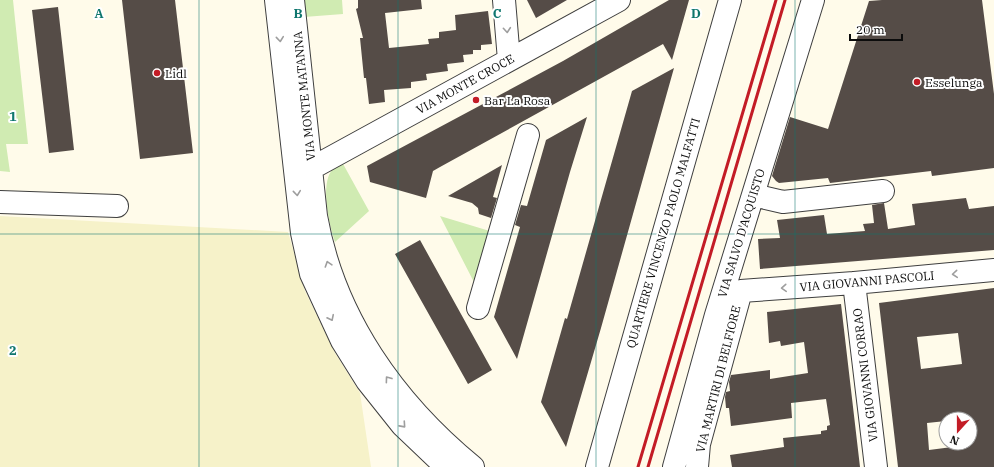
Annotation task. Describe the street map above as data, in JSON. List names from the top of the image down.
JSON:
{
  "streets": {
    "street": [
      "VIA MONTE CROCE",
      "VIA MONTE MATANNA",
      "QUARTIERE VINCENZO PAOLO MALFATTI",
      "VIA SALVO D'ACQUISTO",
      "VIA GIOVANNI PASCOLI",
      "VIA GIOVANNI CORRAO",
      "VIA MARTIRI DI BELFIORE"
    ]
  },
  "crossings": [
    ["VIA MONTE CROCE", "VIA MONTE MATANNA"],
    ["VIA GIOVANNI PASCOLI", "VIA GIOVANNI CORRAO"],
    ["VIA GIOVANNI PASCOLI", "VIA MARTIRI DI BELFIORE"]
  ],
  "places": ["Lidl", "Esselunga", "Bar La Rosa"],
  "scale_bar": "20 m",
  "north": "bottom",
  "grid": {
    "columns": [
      "A",
      "B",
      "C",
      "D"
    ],
    "rows": ["1", "2"]
  }
}
